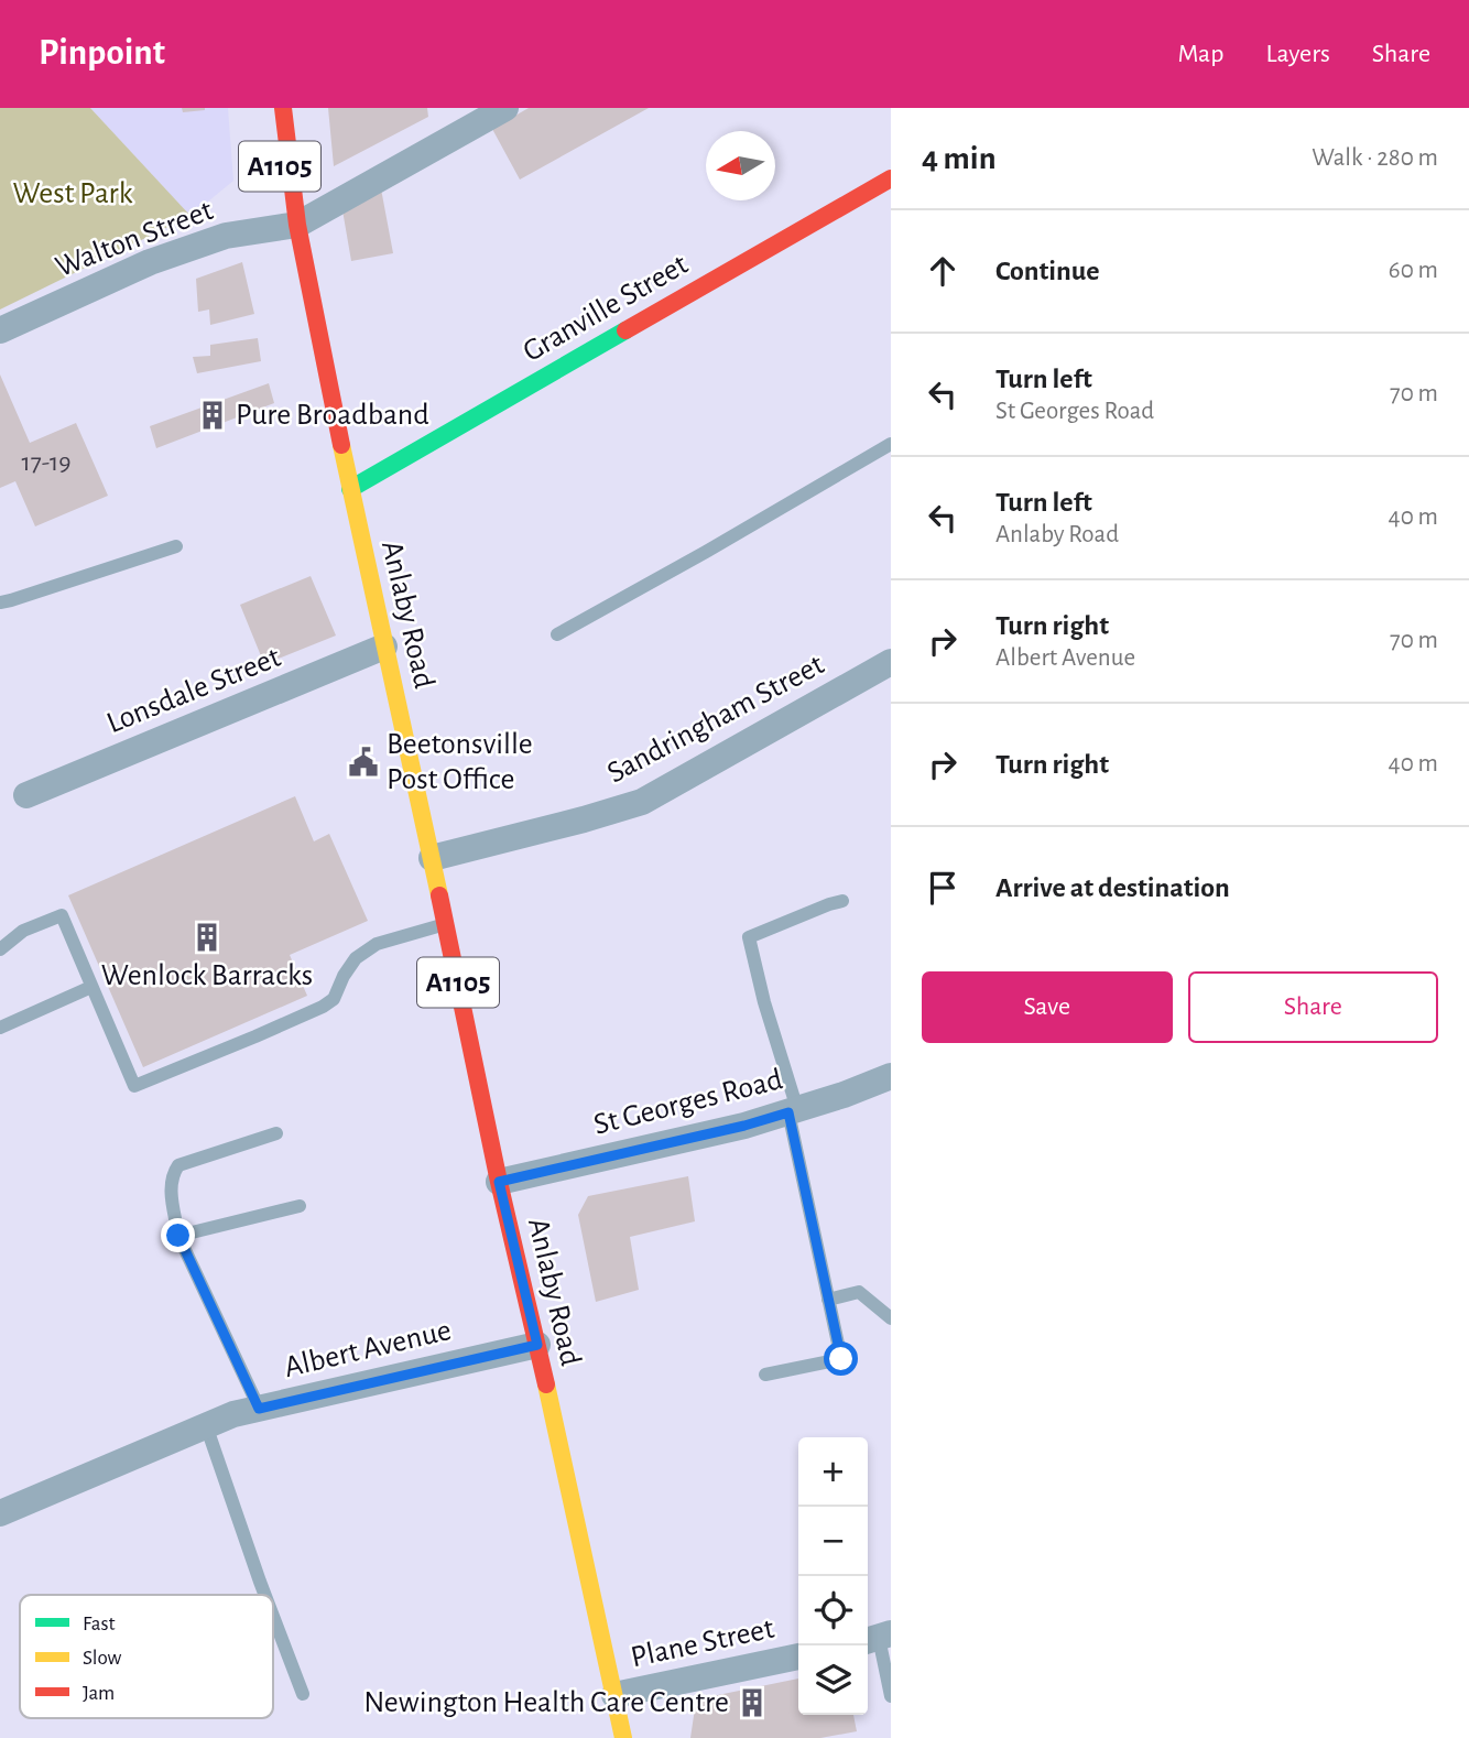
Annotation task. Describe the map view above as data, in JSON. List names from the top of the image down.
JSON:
{
  "streets": {
    "main road": ["A1105", "Granville Street", "Anlaby Road"],
    "street": [
      "Walton Street",
      "Lonsdale Street",
      "Sandringham Street",
      "St Georges Road",
      "Albert Avenue",
      "Plane Street"
    ]
  },
  "crossings": [
    ["Walton Street", "Anlaby Road"],
    ["Granville Street", "Anlaby Road"],
    ["Anlaby Road", "Lonsdale Street"],
    ["Anlaby Road", "Sandringham Street"],
    ["Anlaby Road", "St Georges Road"],
    ["Anlaby Road", "Albert Avenue"],
    ["Anlaby Road", "Plane Street"]
  ],
  "parks": ["West Park"],
  "places": {
    "building": ["Pure Broadband", "Wenlock Barracks", "Newington Health Care Centre"],
    "public building": ["Beetonsville Post Office"]
  },
  "house_numbers": ["17-19"],
  "legend": ["Fast", "Slow", "Jam"],
  "north": "left",
  "page": {
    "header": "Pinpoint",
    "nav": ["Map", "Layers", "Share"],
    "heading": ["4 min", "Walk · 280 m"],
    "list": [
      ["Continue", "60 m"],
      ["Turn left", "St Georges Road", "70 m"],
      ["Turn left", "Anlaby Road", "40 m"],
      ["Turn right", "Albert Avenue", "70 m"],
      ["Turn right", "40 m"],
      "Arrive at destination"
    ],
    "buttons": ["Save", "Share"],
    "map_buttons": ["+", "−"]
  }
}
